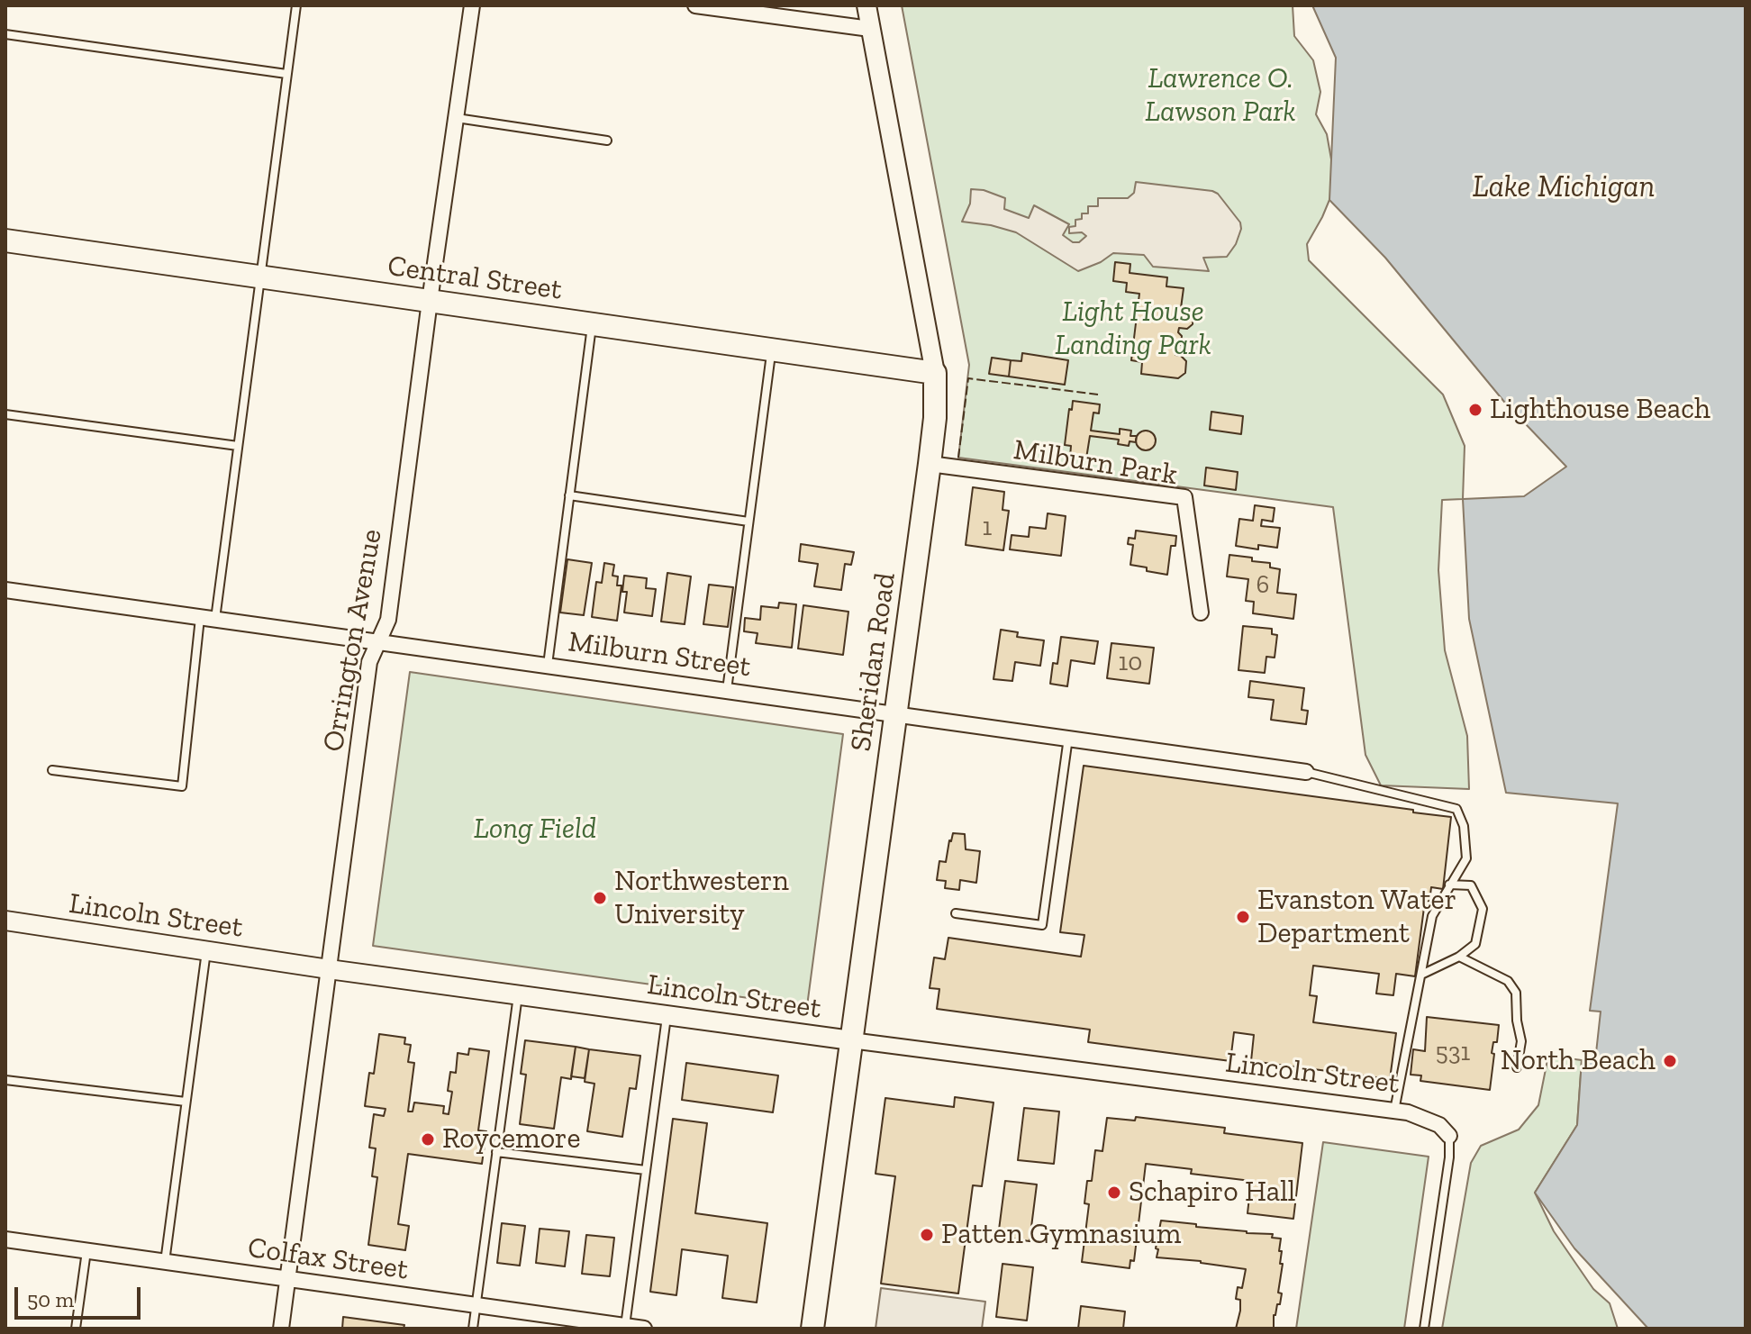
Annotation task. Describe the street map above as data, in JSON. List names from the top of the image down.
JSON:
{
  "streets": {
    "main road": ["Central Street", "Sheridan Road"],
    "street": [
      "Milburn Park",
      "Orrington Avenue",
      "Milburn Street",
      "Lincoln Street",
      "Colfax Street"
    ]
  },
  "crossings": [
    ["Central Street", "Orrington Avenue"],
    ["Central Street", "Sheridan Road"],
    ["Milburn Park", "Sheridan Road"],
    ["Orrington Avenue", "Milburn Street"],
    ["Orrington Avenue", "Lincoln Street"],
    ["Orrington Avenue", "Colfax Street"],
    ["Milburn Street", "Sheridan Road"],
    ["Sheridan Road", "Lincoln Street"]
  ],
  "water": ["Lake Michigan"],
  "parks": ["Lawrence O. Lawson Park", "Light House Landing Park", "Long Field"],
  "places": [
    "Lighthouse Beach",
    "Northwestern University",
    "Evanston Water Department",
    "North Beach",
    "Roycemore",
    "Schapiro Hall",
    "Patten Gymnasium"
  ],
  "house_numbers": [
    "1",
    "6",
    "10",
    "531"
  ],
  "scale_bar": "50 m"
}
